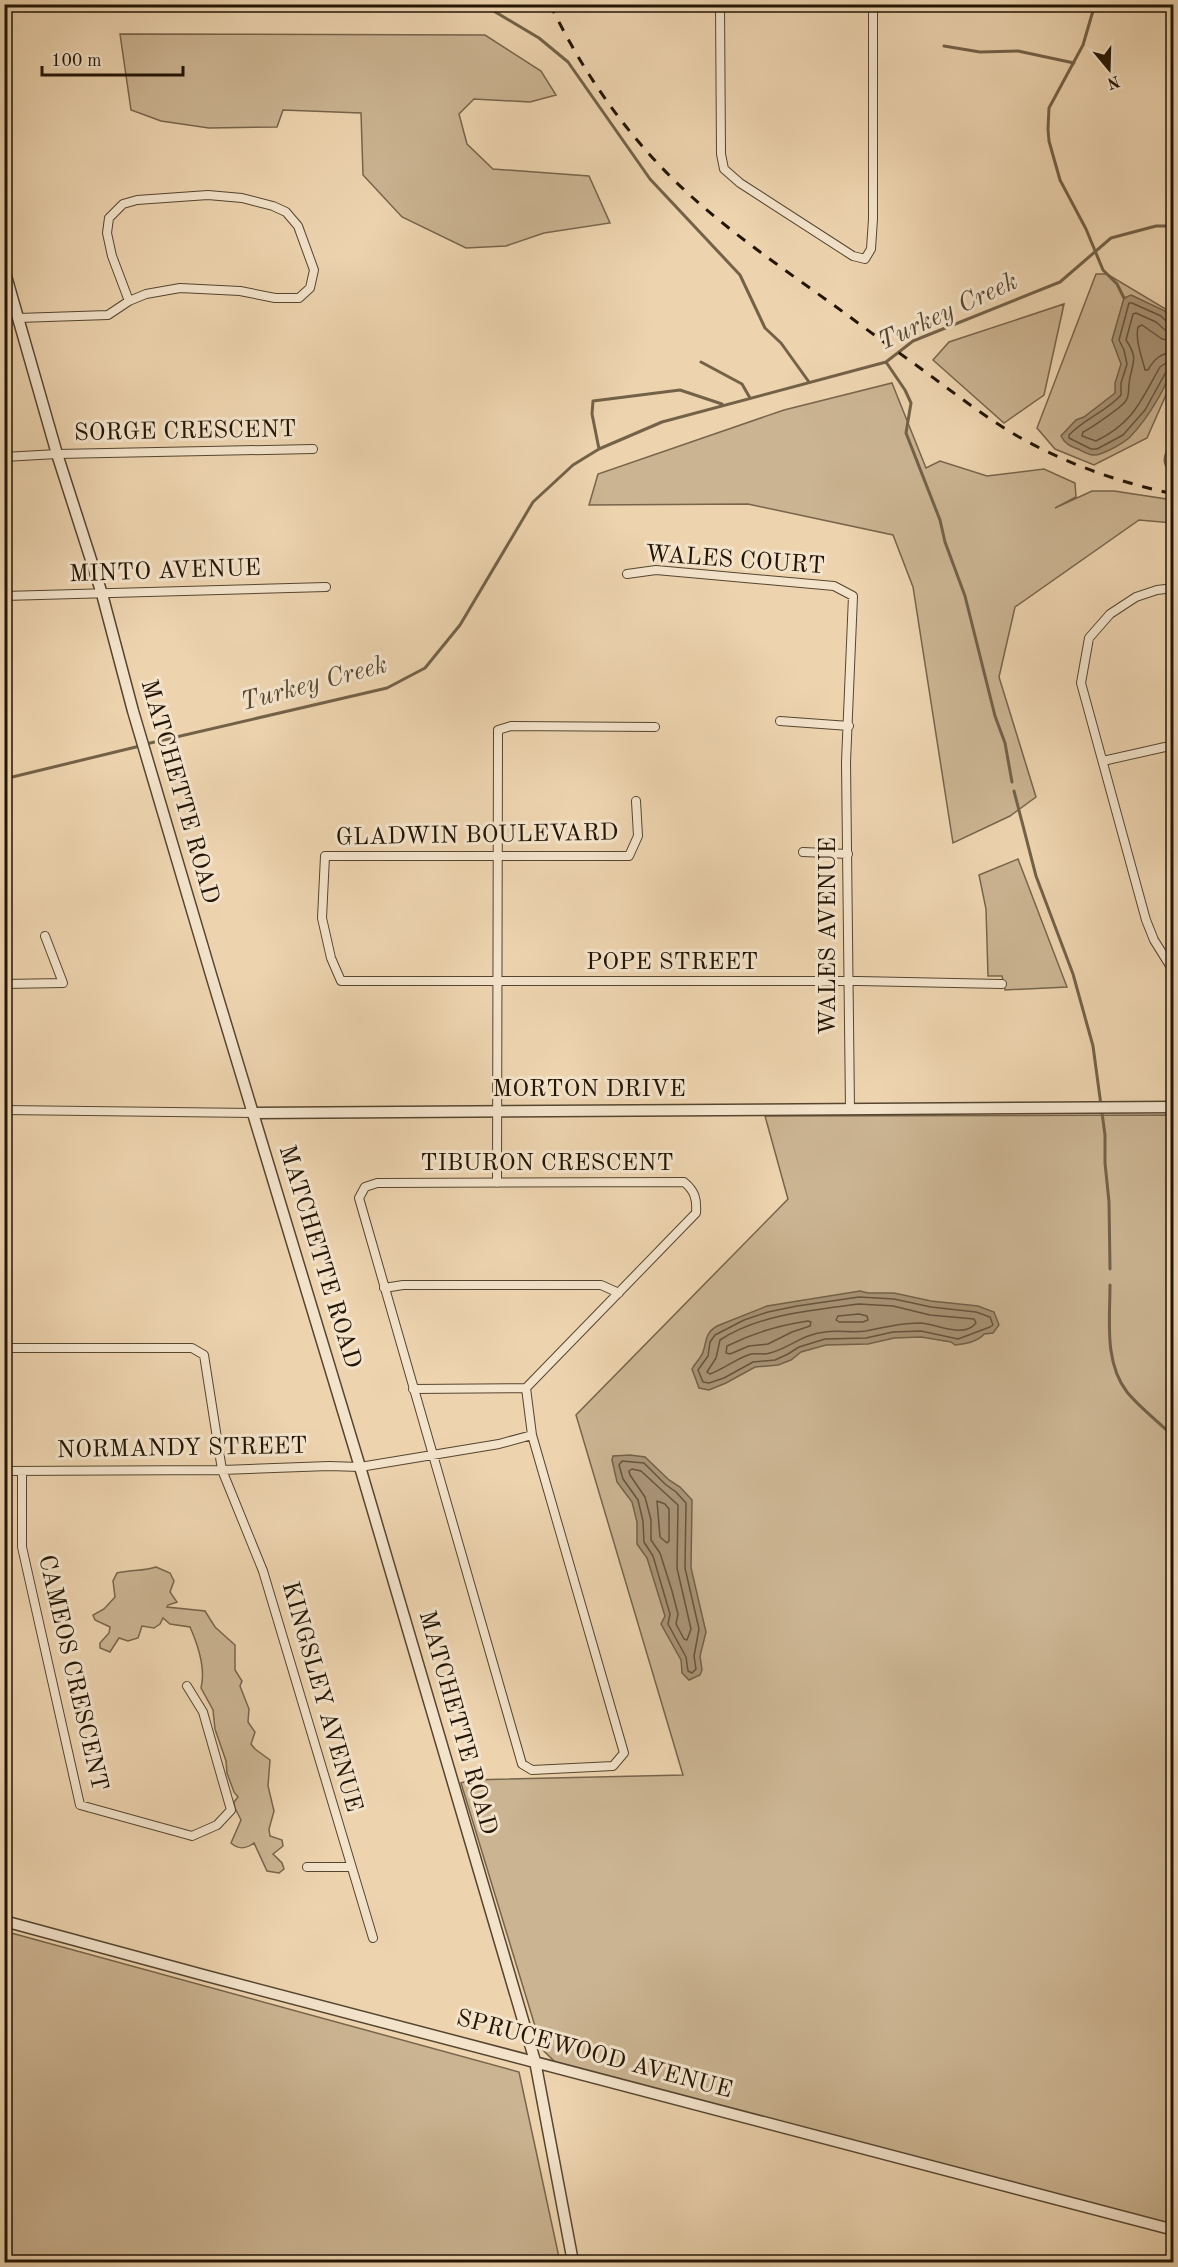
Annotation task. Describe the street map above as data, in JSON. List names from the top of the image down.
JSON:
{
  "streets": {
    "street": [
      "SORGE CRESCENT",
      "WALES COURT",
      "MINTO AVENUE",
      "MATCHETTE ROAD",
      "GLADWIN BOULEVARD",
      "WALES AVENUE",
      "POPE STREET",
      "MORTON DRIVE",
      "TIBURON CRESCENT",
      "NORMANDY STREET",
      "CAMEOS CRESCENT",
      "KINGSLEY AVENUE",
      "SPRUCEWOOD AVENUE"
    ]
  },
  "crossings": [
    ["SORGE CRESCENT", "MATCHETTE ROAD"],
    ["WALES COURT", "WALES AVENUE"],
    ["MINTO AVENUE", "MATCHETTE ROAD"],
    ["MATCHETTE ROAD", "MORTON DRIVE"],
    ["MATCHETTE ROAD", "NORMANDY STREET"],
    ["MATCHETTE ROAD", "SPRUCEWOOD AVENUE"],
    ["GLADWIN BOULEVARD", "POPE STREET"],
    ["WALES AVENUE", "POPE STREET"],
    ["WALES AVENUE", "MORTON DRIVE"],
    ["TIBURON CRESCENT", "NORMANDY STREET"],
    ["NORMANDY STREET", "CAMEOS CRESCENT"],
    ["NORMANDY STREET", "KINGSLEY AVENUE"]
  ],
  "water": ["Turkey Creek"],
  "scale_bar": "100 m",
  "north": "bottom"
}
